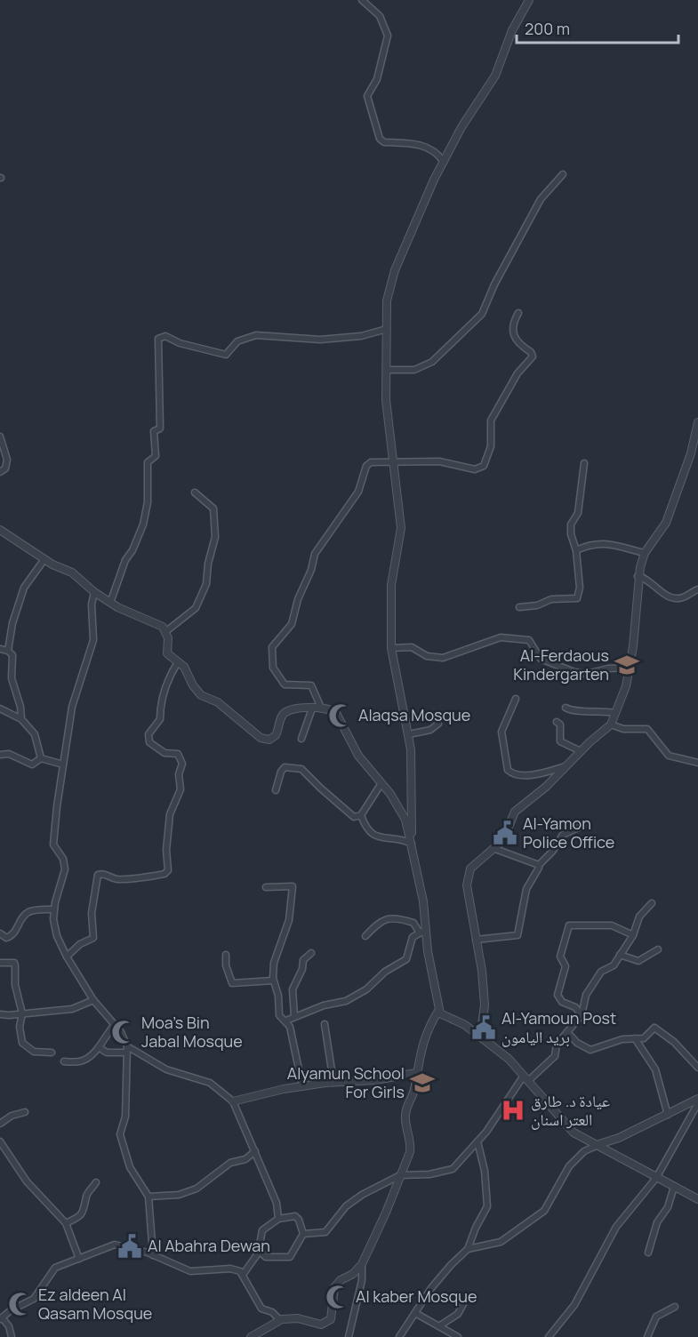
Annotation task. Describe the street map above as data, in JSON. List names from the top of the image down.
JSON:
{
  "places": {
    "school or university": ["Al-Ferdaous Kindergarten", "Alyamun School For Girls"],
    "mosque": [
      "Alaqsa Mosque",
      "Moa's Bin Jabal Mosque",
      "Al kaber Mosque",
      "Ez aldeen Al Qasam Mosque"
    ],
    "public building": ["Al-Yamon Police Office", "Al-Yamoun Post بريد اليامون", "Al Abahra Dewan"],
    "hospital": ["عيادة د. طارق العتر اسنان"]
  },
  "scale_bar": "200 m"
}
